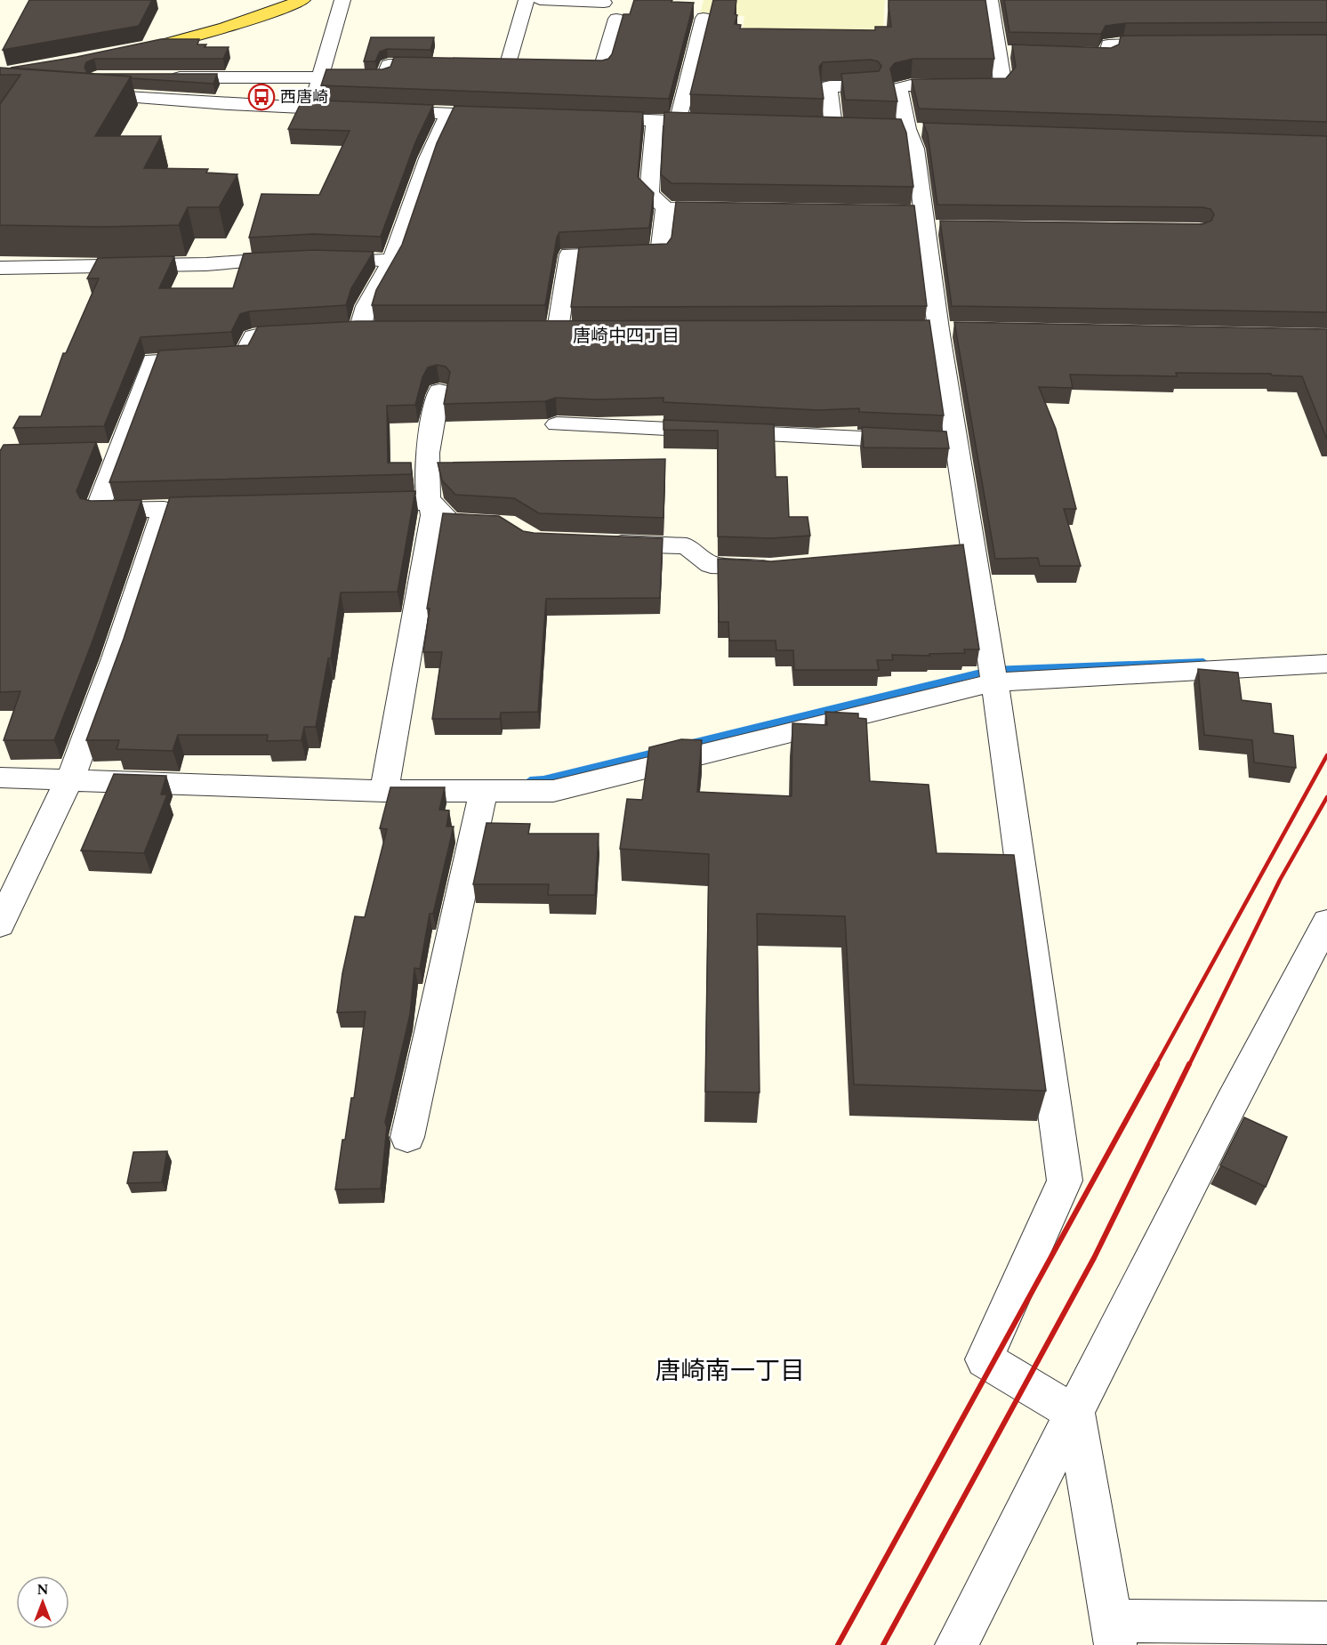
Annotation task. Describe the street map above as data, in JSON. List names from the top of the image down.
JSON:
{
  "districts": ["唐崎中四丁目", "唐崎南一丁目"],
  "places": {
    "bus stop": ["西唐崎"]
  },
  "north": "top"
}
